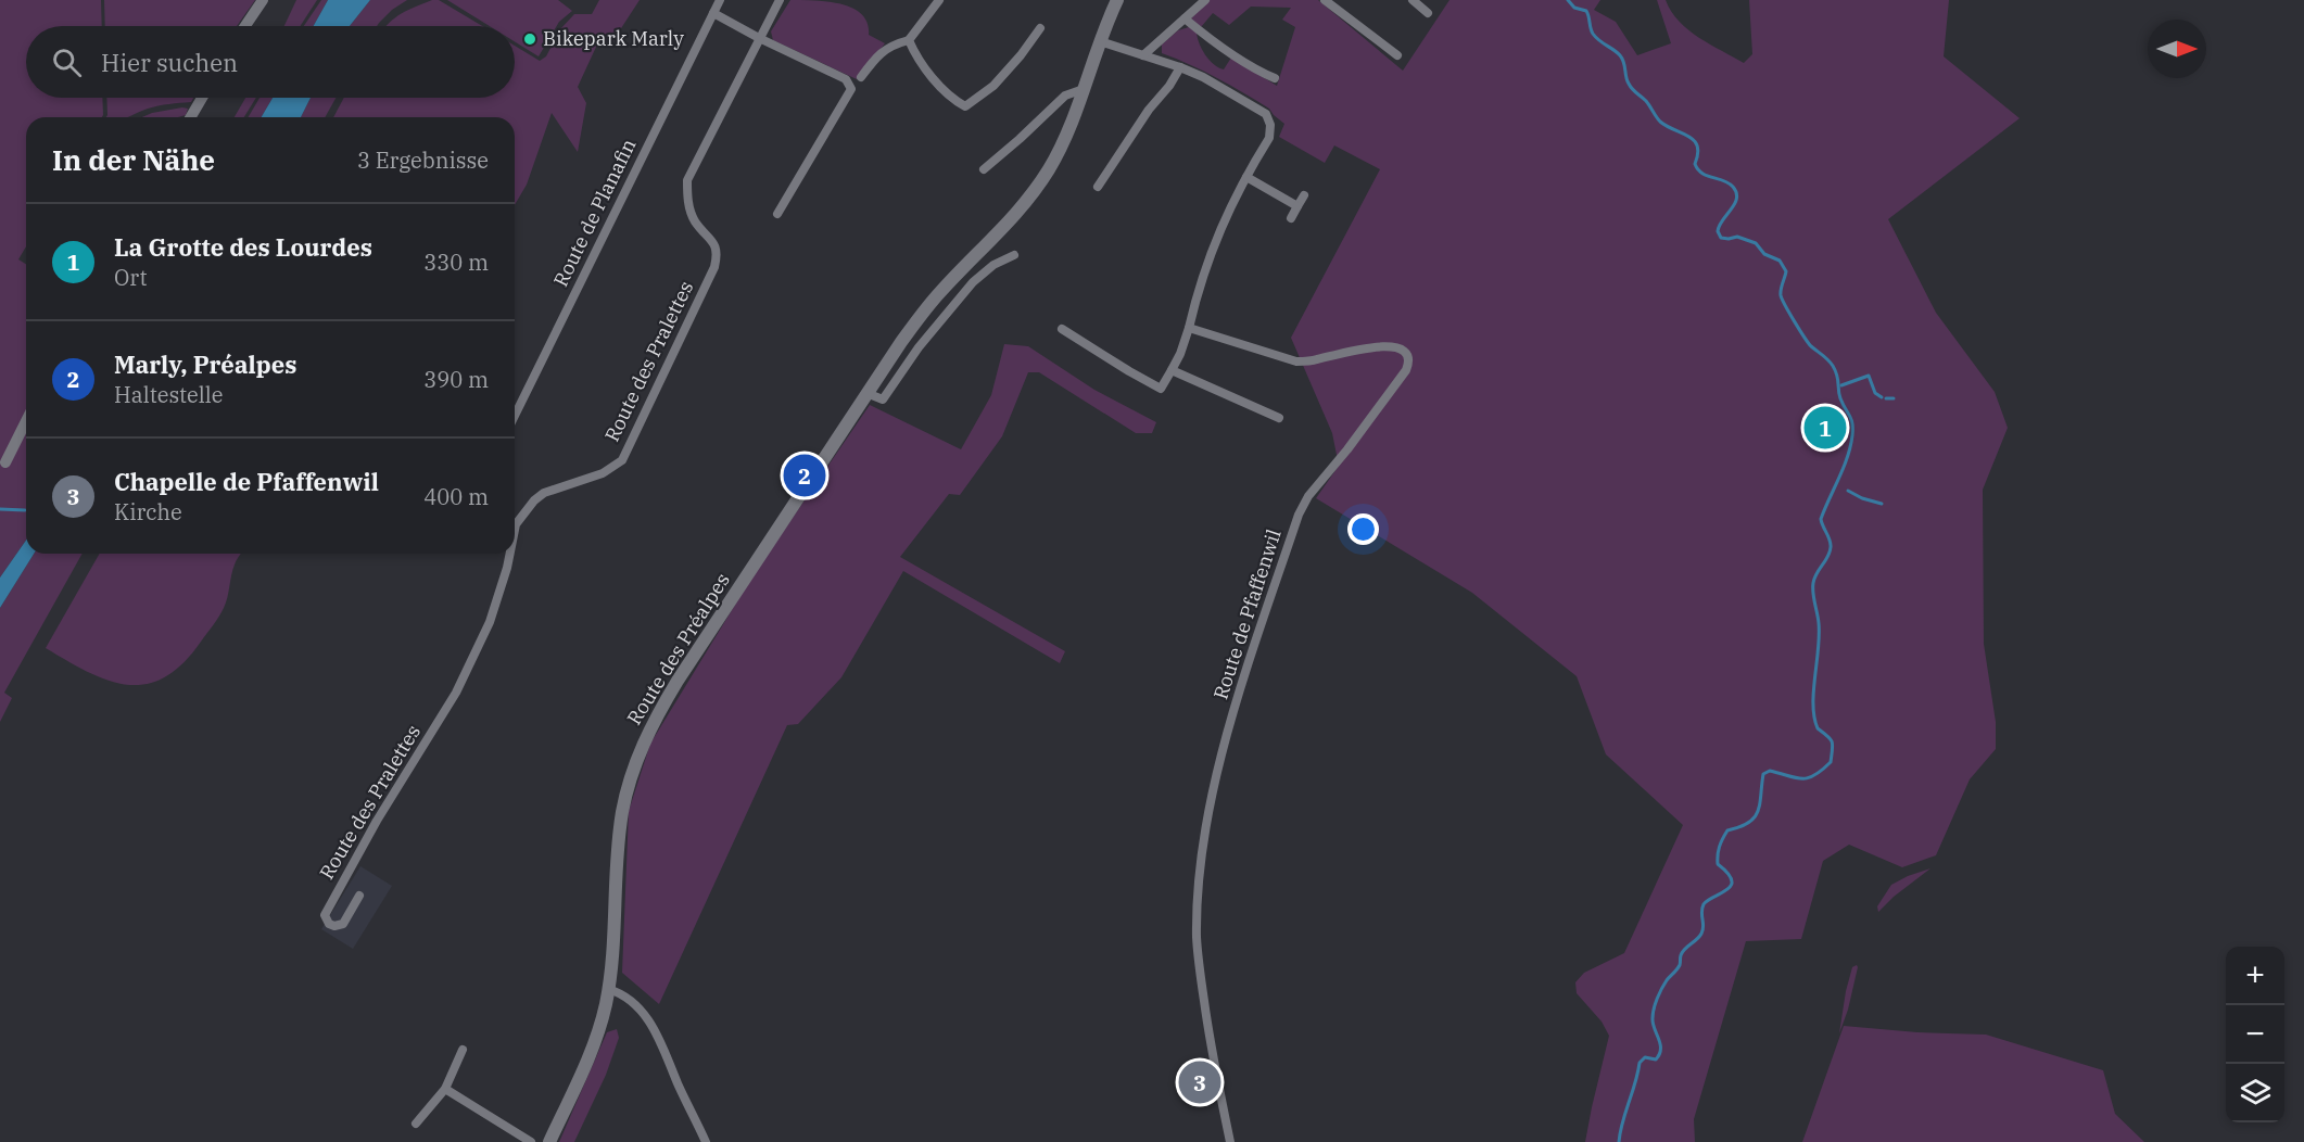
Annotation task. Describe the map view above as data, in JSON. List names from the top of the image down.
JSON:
{
  "streets": {
    "main road": ["Route des Préalpes"],
    "street": ["Route de Planafin", "Route des Pralettes", "Route de Pfaffenwil"]
  },
  "places": ["Bikepark Marly"],
  "north": "right",
  "page": {
    "search": "Hier suchen",
    "heading": ["In der Nähe", "3 Ergebnisse"],
    "list": [
      {
        "mark": "1",
        "name": "La Grotte des Lourdes",
        "note": "Ort",
        "value": "330 m"
      },
      {
        "mark": "2",
        "name": "Marly, Préalpes",
        "note": "Haltestelle",
        "value": "390 m"
      },
      {
        "mark": "3",
        "name": "Chapelle de Pfaffenwil",
        "note": "Kirche",
        "value": "400 m"
      }
    ],
    "pins": ["1", "2", "3"],
    "map_buttons": ["+", "−"]
  }
}
